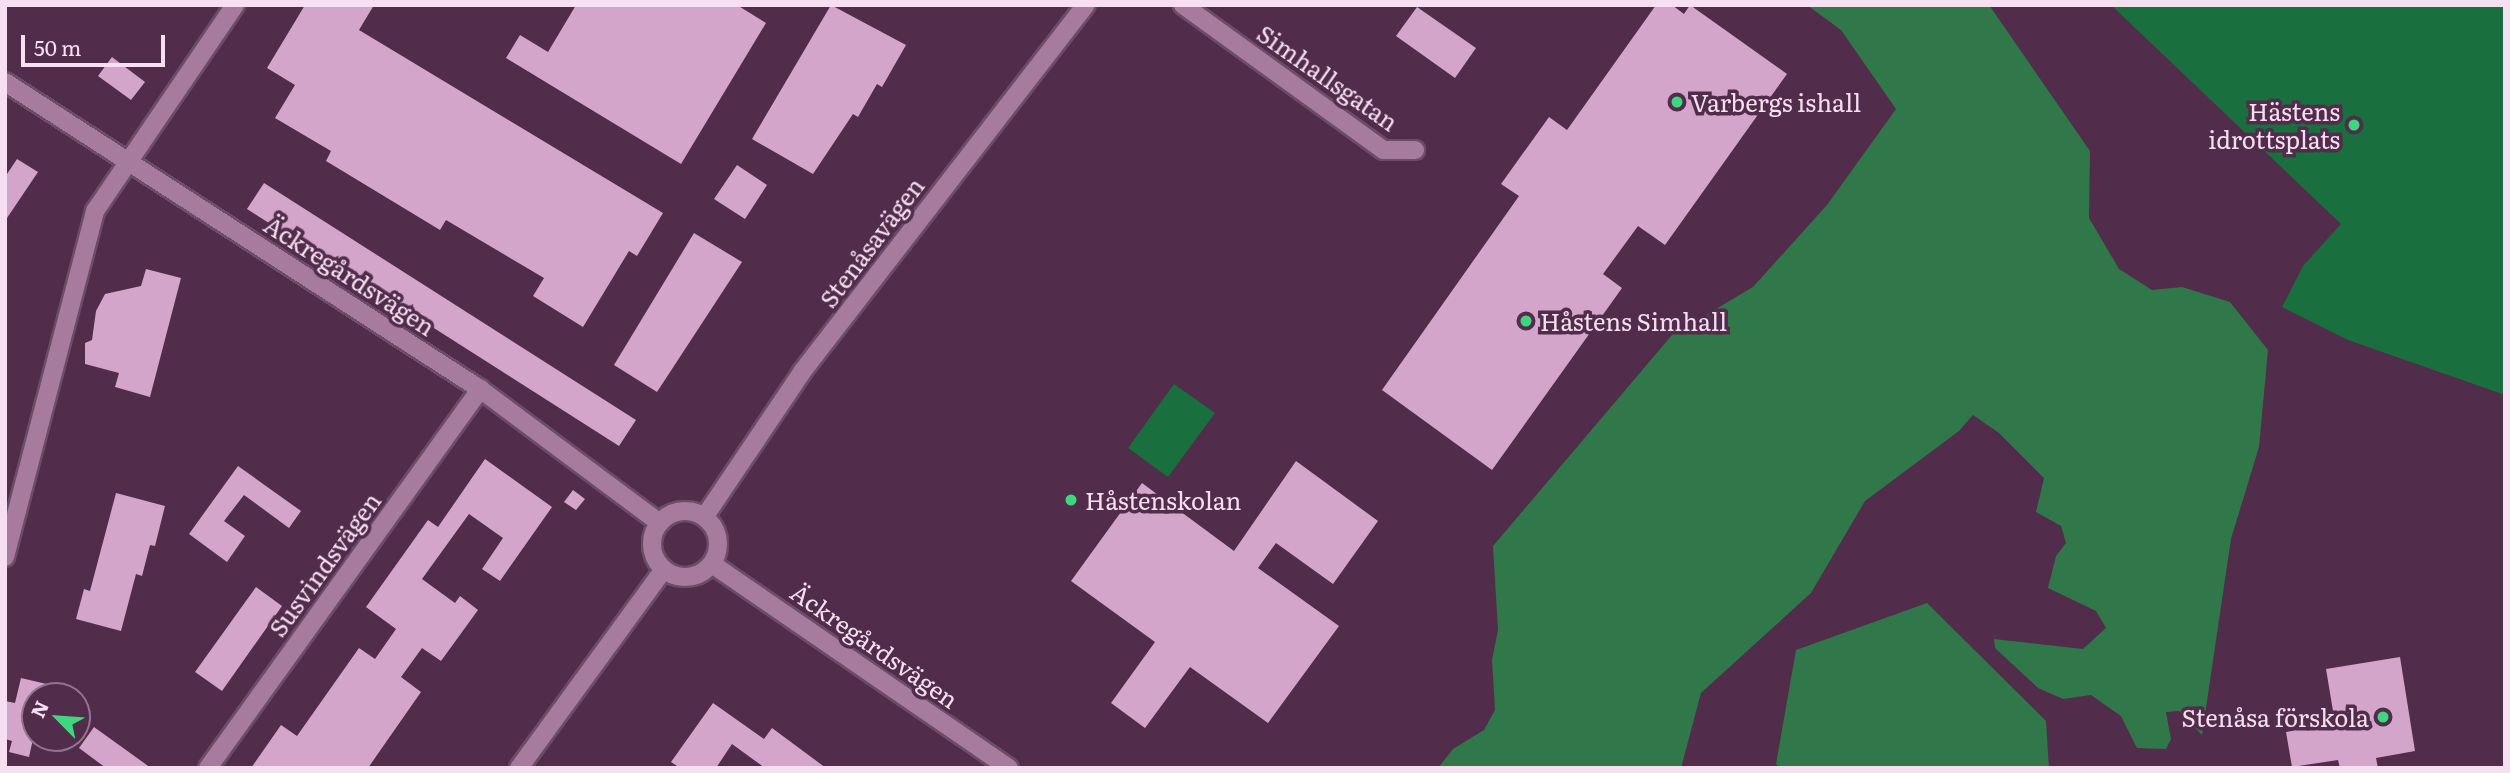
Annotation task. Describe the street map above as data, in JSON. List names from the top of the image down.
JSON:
{
  "streets": {
    "street": [
      "Simhallsgatan",
      "Stenåsavägen",
      "Äckregårdsvägen",
      "Susvindsvägen"
    ]
  },
  "crossings": [
    ["Stenåsavägen", "Äckregårdsvägen"],
    ["Äckregårdsvägen", "Susvindsvägen"]
  ],
  "places": [
    "Varbergs ishall",
    "Hästens idrottsplats",
    "Håstens Simhall",
    "Håstenskolan",
    "Stenåsa förskola"
  ],
  "scale_bar": "50 m",
  "north": "top left"
}
